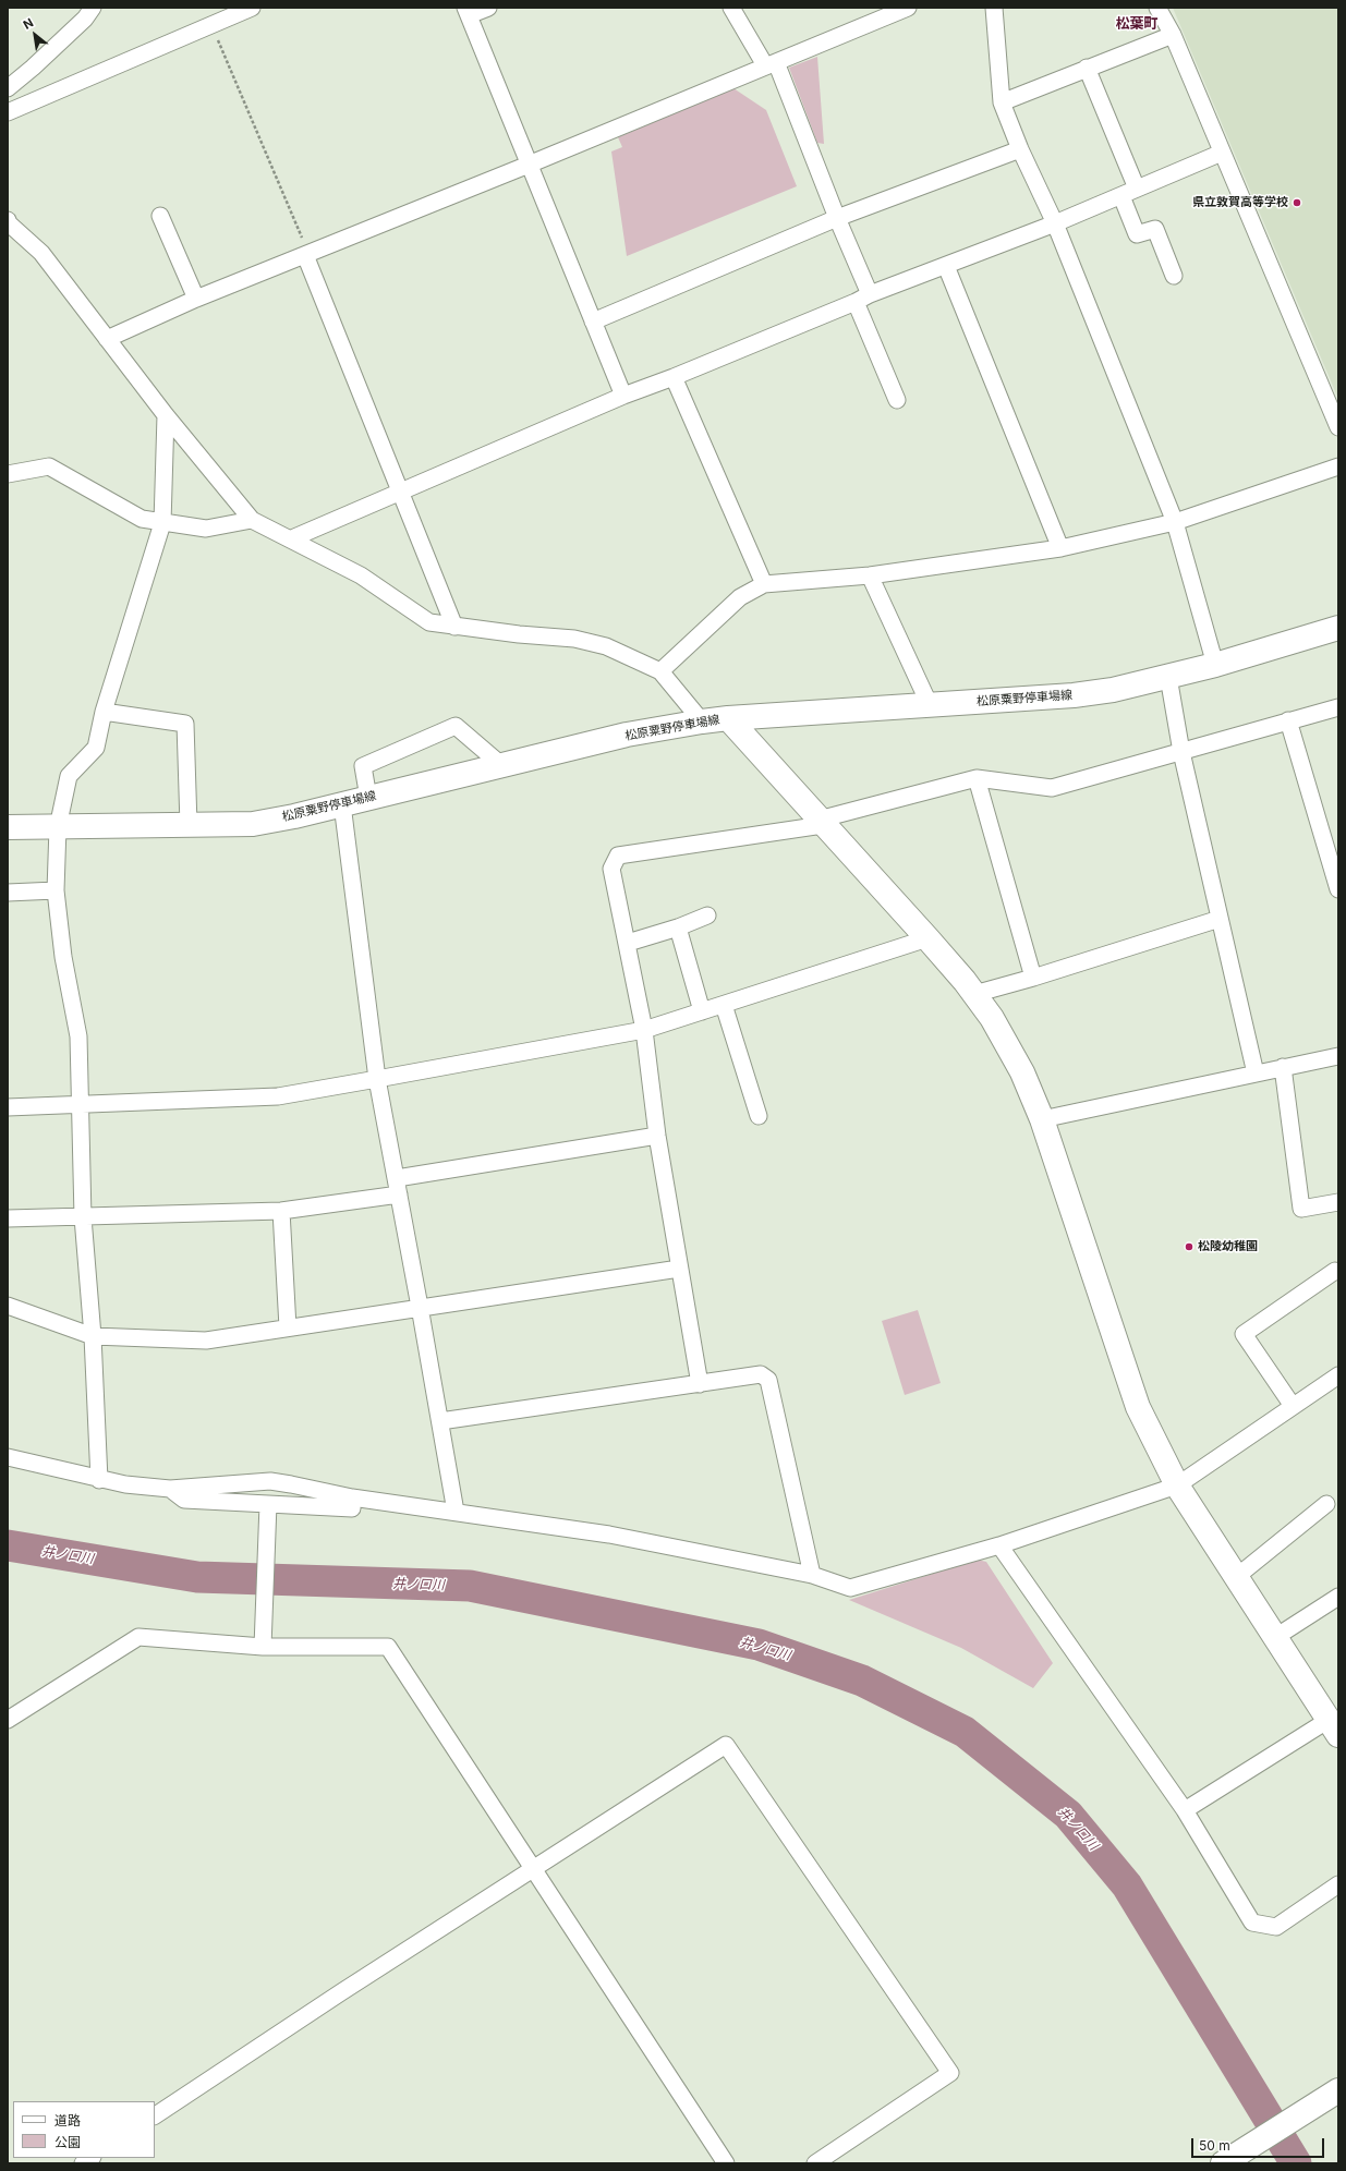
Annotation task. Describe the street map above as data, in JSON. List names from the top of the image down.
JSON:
{
  "streets": {
    "main road": ["松原粟野停車場線"]
  },
  "districts": ["松葉町"],
  "water": ["井ノ口川"],
  "places": ["県立敦賀高等学校", "松陵幼稚園"],
  "legend": ["道路", "公園"],
  "scale_bar": "50 m",
  "north": "top left"
}
